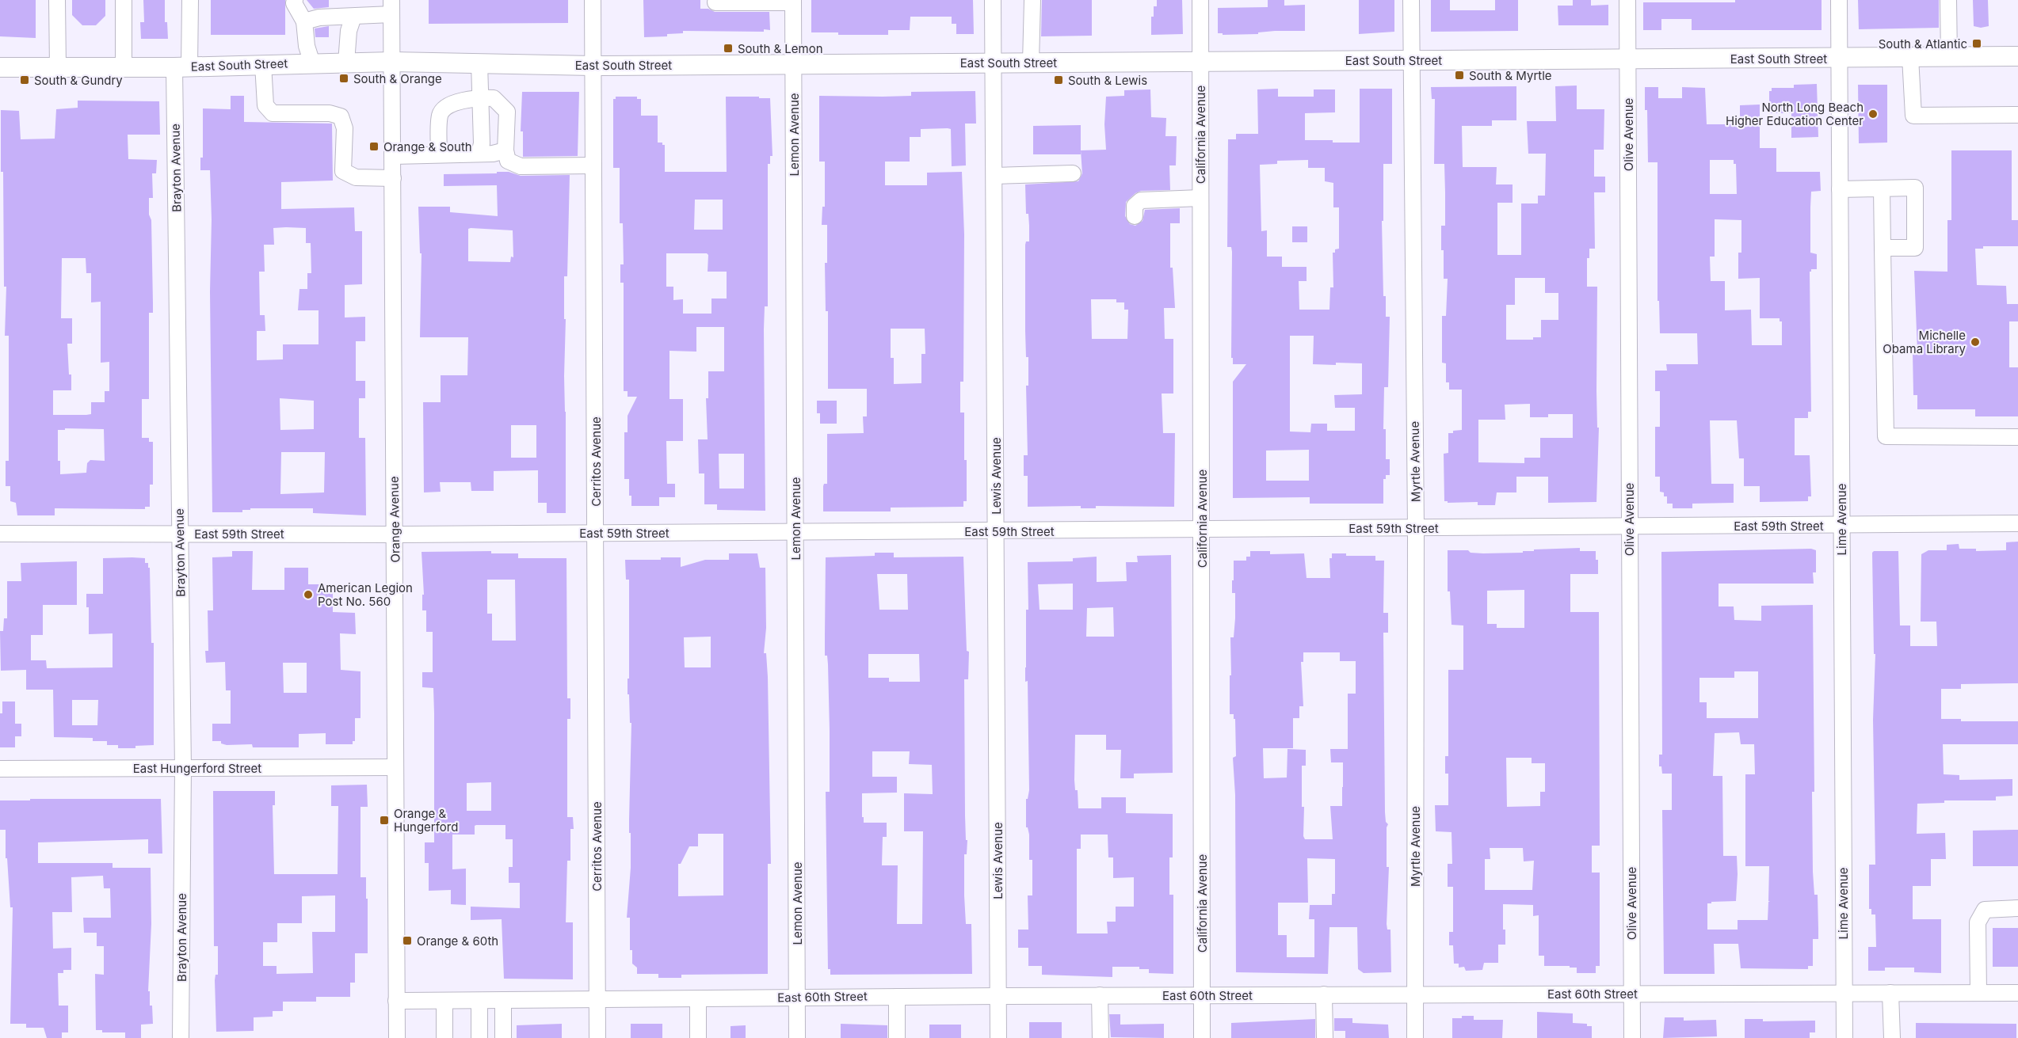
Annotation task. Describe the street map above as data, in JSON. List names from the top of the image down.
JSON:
{
  "streets": {
    "main road": ["East South Street"],
    "street": [
      "Lemon Avenue",
      "California Avenue",
      "Olive Avenue",
      "Brayton Avenue",
      "Cerritos Avenue",
      "Myrtle Avenue",
      "Lewis Avenue",
      "Orange Avenue",
      "Lime Avenue",
      "East 59th Street",
      "East Hungerford Street",
      "East 60th Street"
    ]
  },
  "crossings": [
    ["East South Street", "Lemon Avenue"],
    ["East South Street", "California Avenue"],
    ["East South Street", "Olive Avenue"],
    ["East South Street", "Brayton Avenue"],
    ["East South Street", "Cerritos Avenue"],
    ["East South Street", "Myrtle Avenue"],
    ["East South Street", "Lewis Avenue"],
    ["East South Street", "Orange Avenue"],
    ["East South Street", "Lime Avenue"],
    ["Lemon Avenue", "East 59th Street"],
    ["Lemon Avenue", "East 60th Street"],
    ["California Avenue", "East 59th Street"],
    ["California Avenue", "East 60th Street"],
    ["Olive Avenue", "East 59th Street"],
    ["Olive Avenue", "East 60th Street"],
    ["Brayton Avenue", "East 59th Street"],
    ["Brayton Avenue", "East Hungerford Street"],
    ["Cerritos Avenue", "East 59th Street"],
    ["Cerritos Avenue", "East 60th Street"],
    ["Myrtle Avenue", "East 59th Street"],
    ["Myrtle Avenue", "East 60th Street"],
    ["Lewis Avenue", "East 59th Street"],
    ["Lewis Avenue", "East 60th Street"],
    ["Orange Avenue", "East 59th Street"],
    ["Orange Avenue", "East Hungerford Street"],
    ["Orange Avenue", "East 60th Street"],
    ["Lime Avenue", "East 59th Street"],
    ["Lime Avenue", "East 60th Street"]
  ],
  "places": {
    "transit": [
      "South & Atlantic",
      "South & Lemon",
      "South & Myrtle",
      "South & Orange",
      "South & Gundry",
      "South & Lewis",
      "Orange & South",
      "Orange & Hungerford",
      "Orange & 60th"
    ],
    "other": ["North Long Beach Higher Education Center", "Michelle Obama Library", "American Legion Post No. 560"]
  }
}
